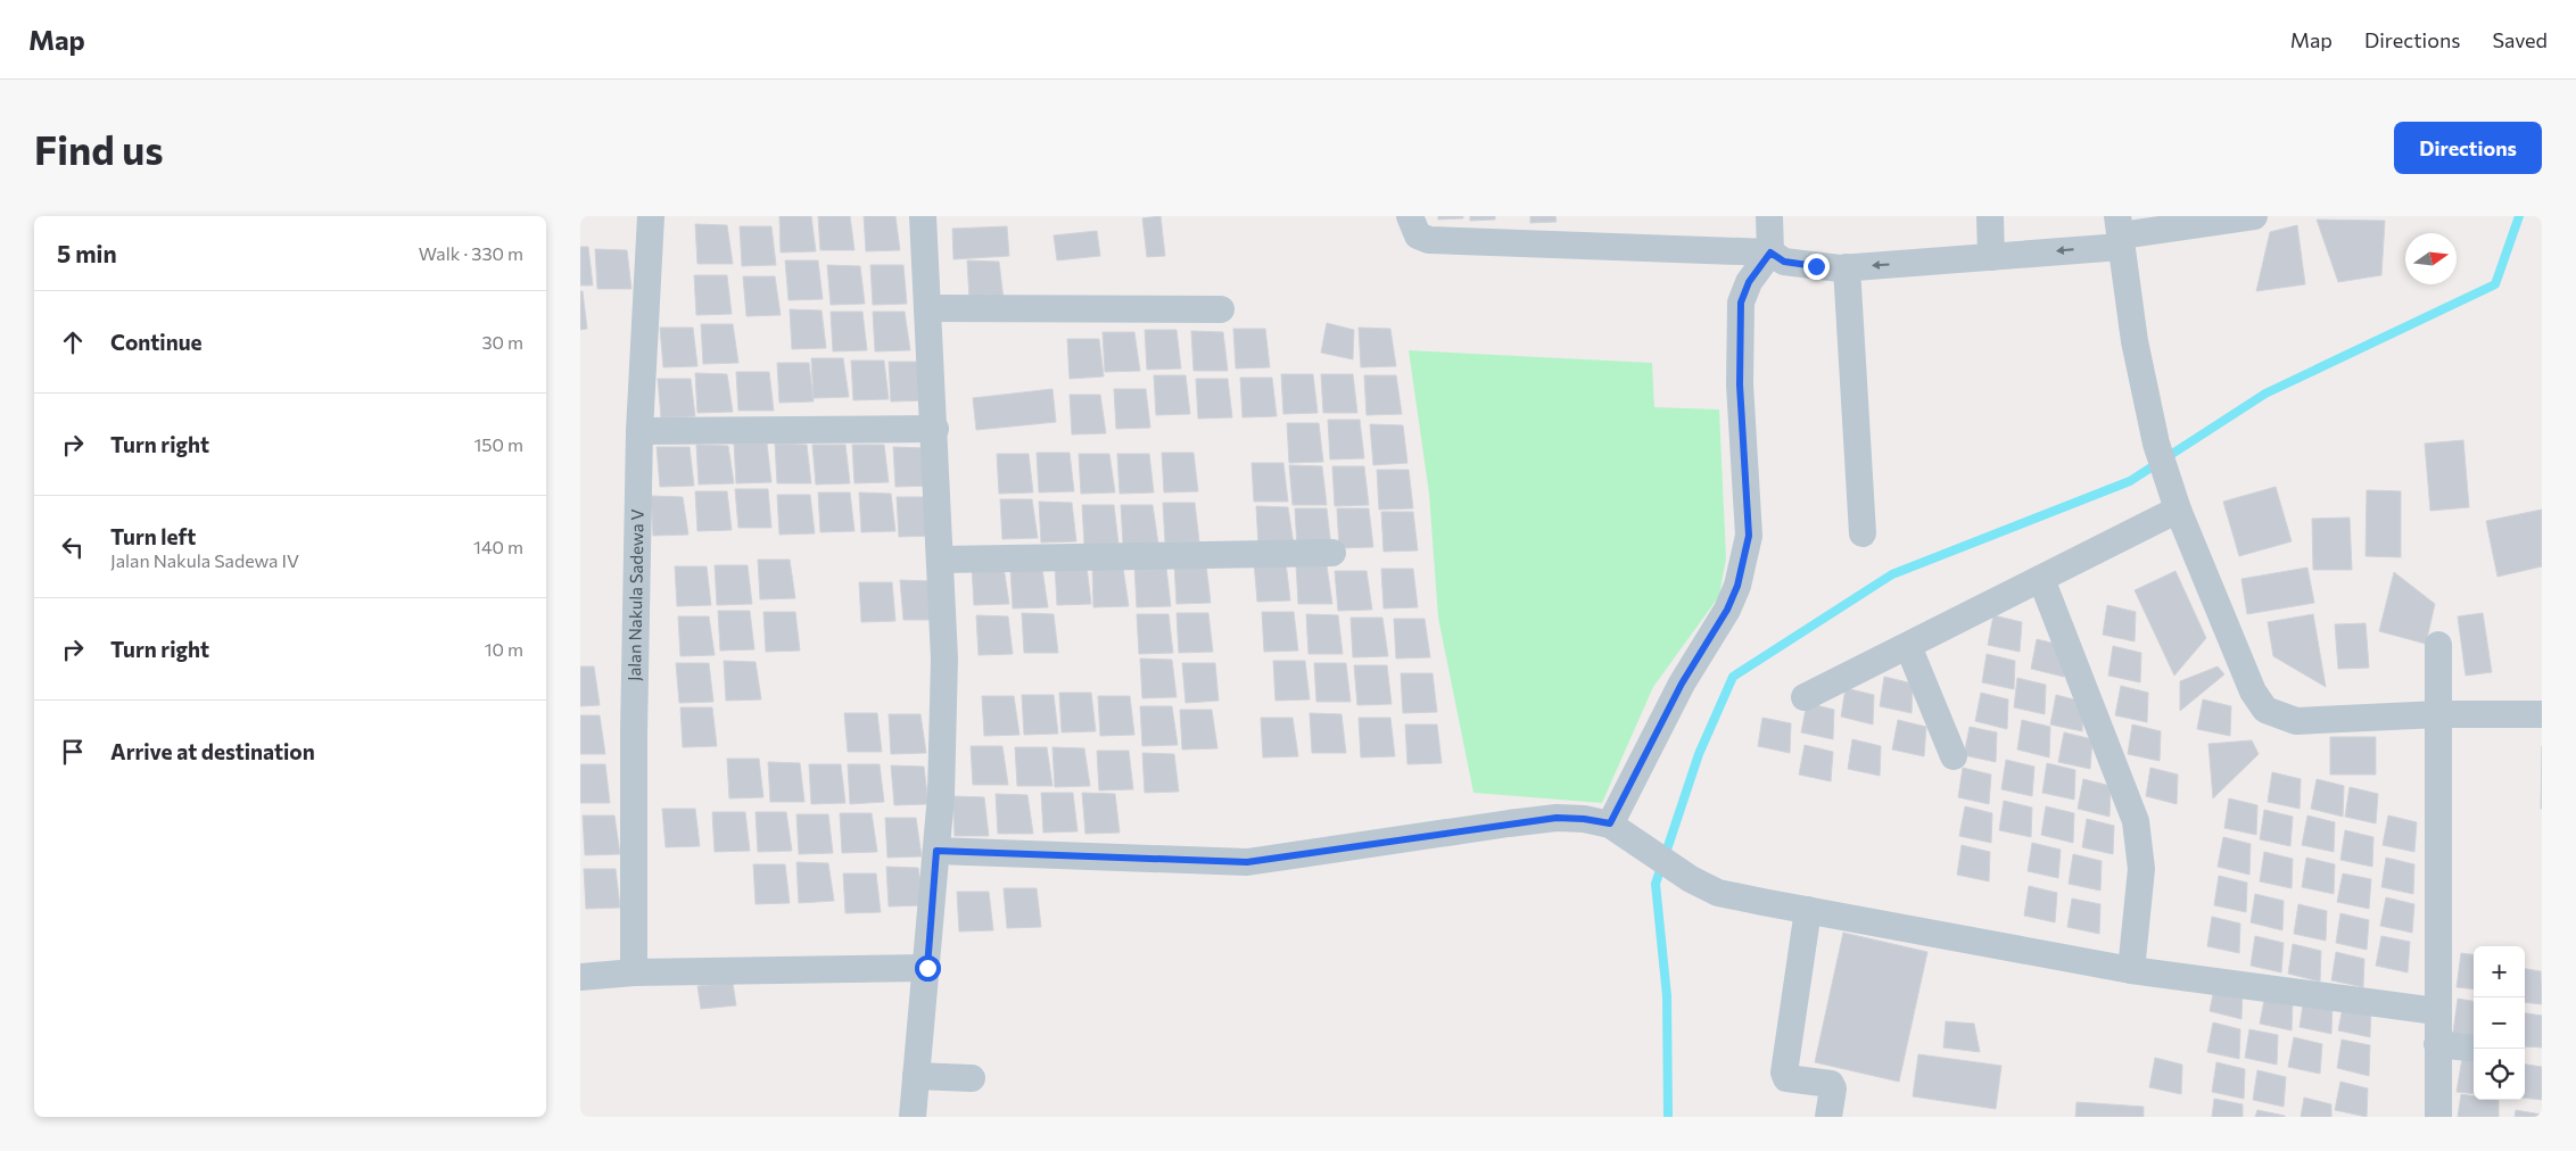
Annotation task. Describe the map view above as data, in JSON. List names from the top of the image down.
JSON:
{
  "streets": {
    "street": ["Jalan Nakula Sadewa V"]
  },
  "north": "right",
  "page": {
    "header": "Map",
    "nav": ["Map", "Directions", "Saved"],
    "buttons": "Directions",
    "title": "Find us",
    "heading": ["5 min", "Walk · 330 m"],
    "list": [
      ["Continue", "30 m"],
      ["Turn right", "150 m"],
      ["Turn left", "Jalan Nakula Sadewa IV", "140 m"],
      ["Turn right", "10 m"],
      "Arrive at destination"
    ],
    "map_buttons": ["+", "−"]
  }
}
